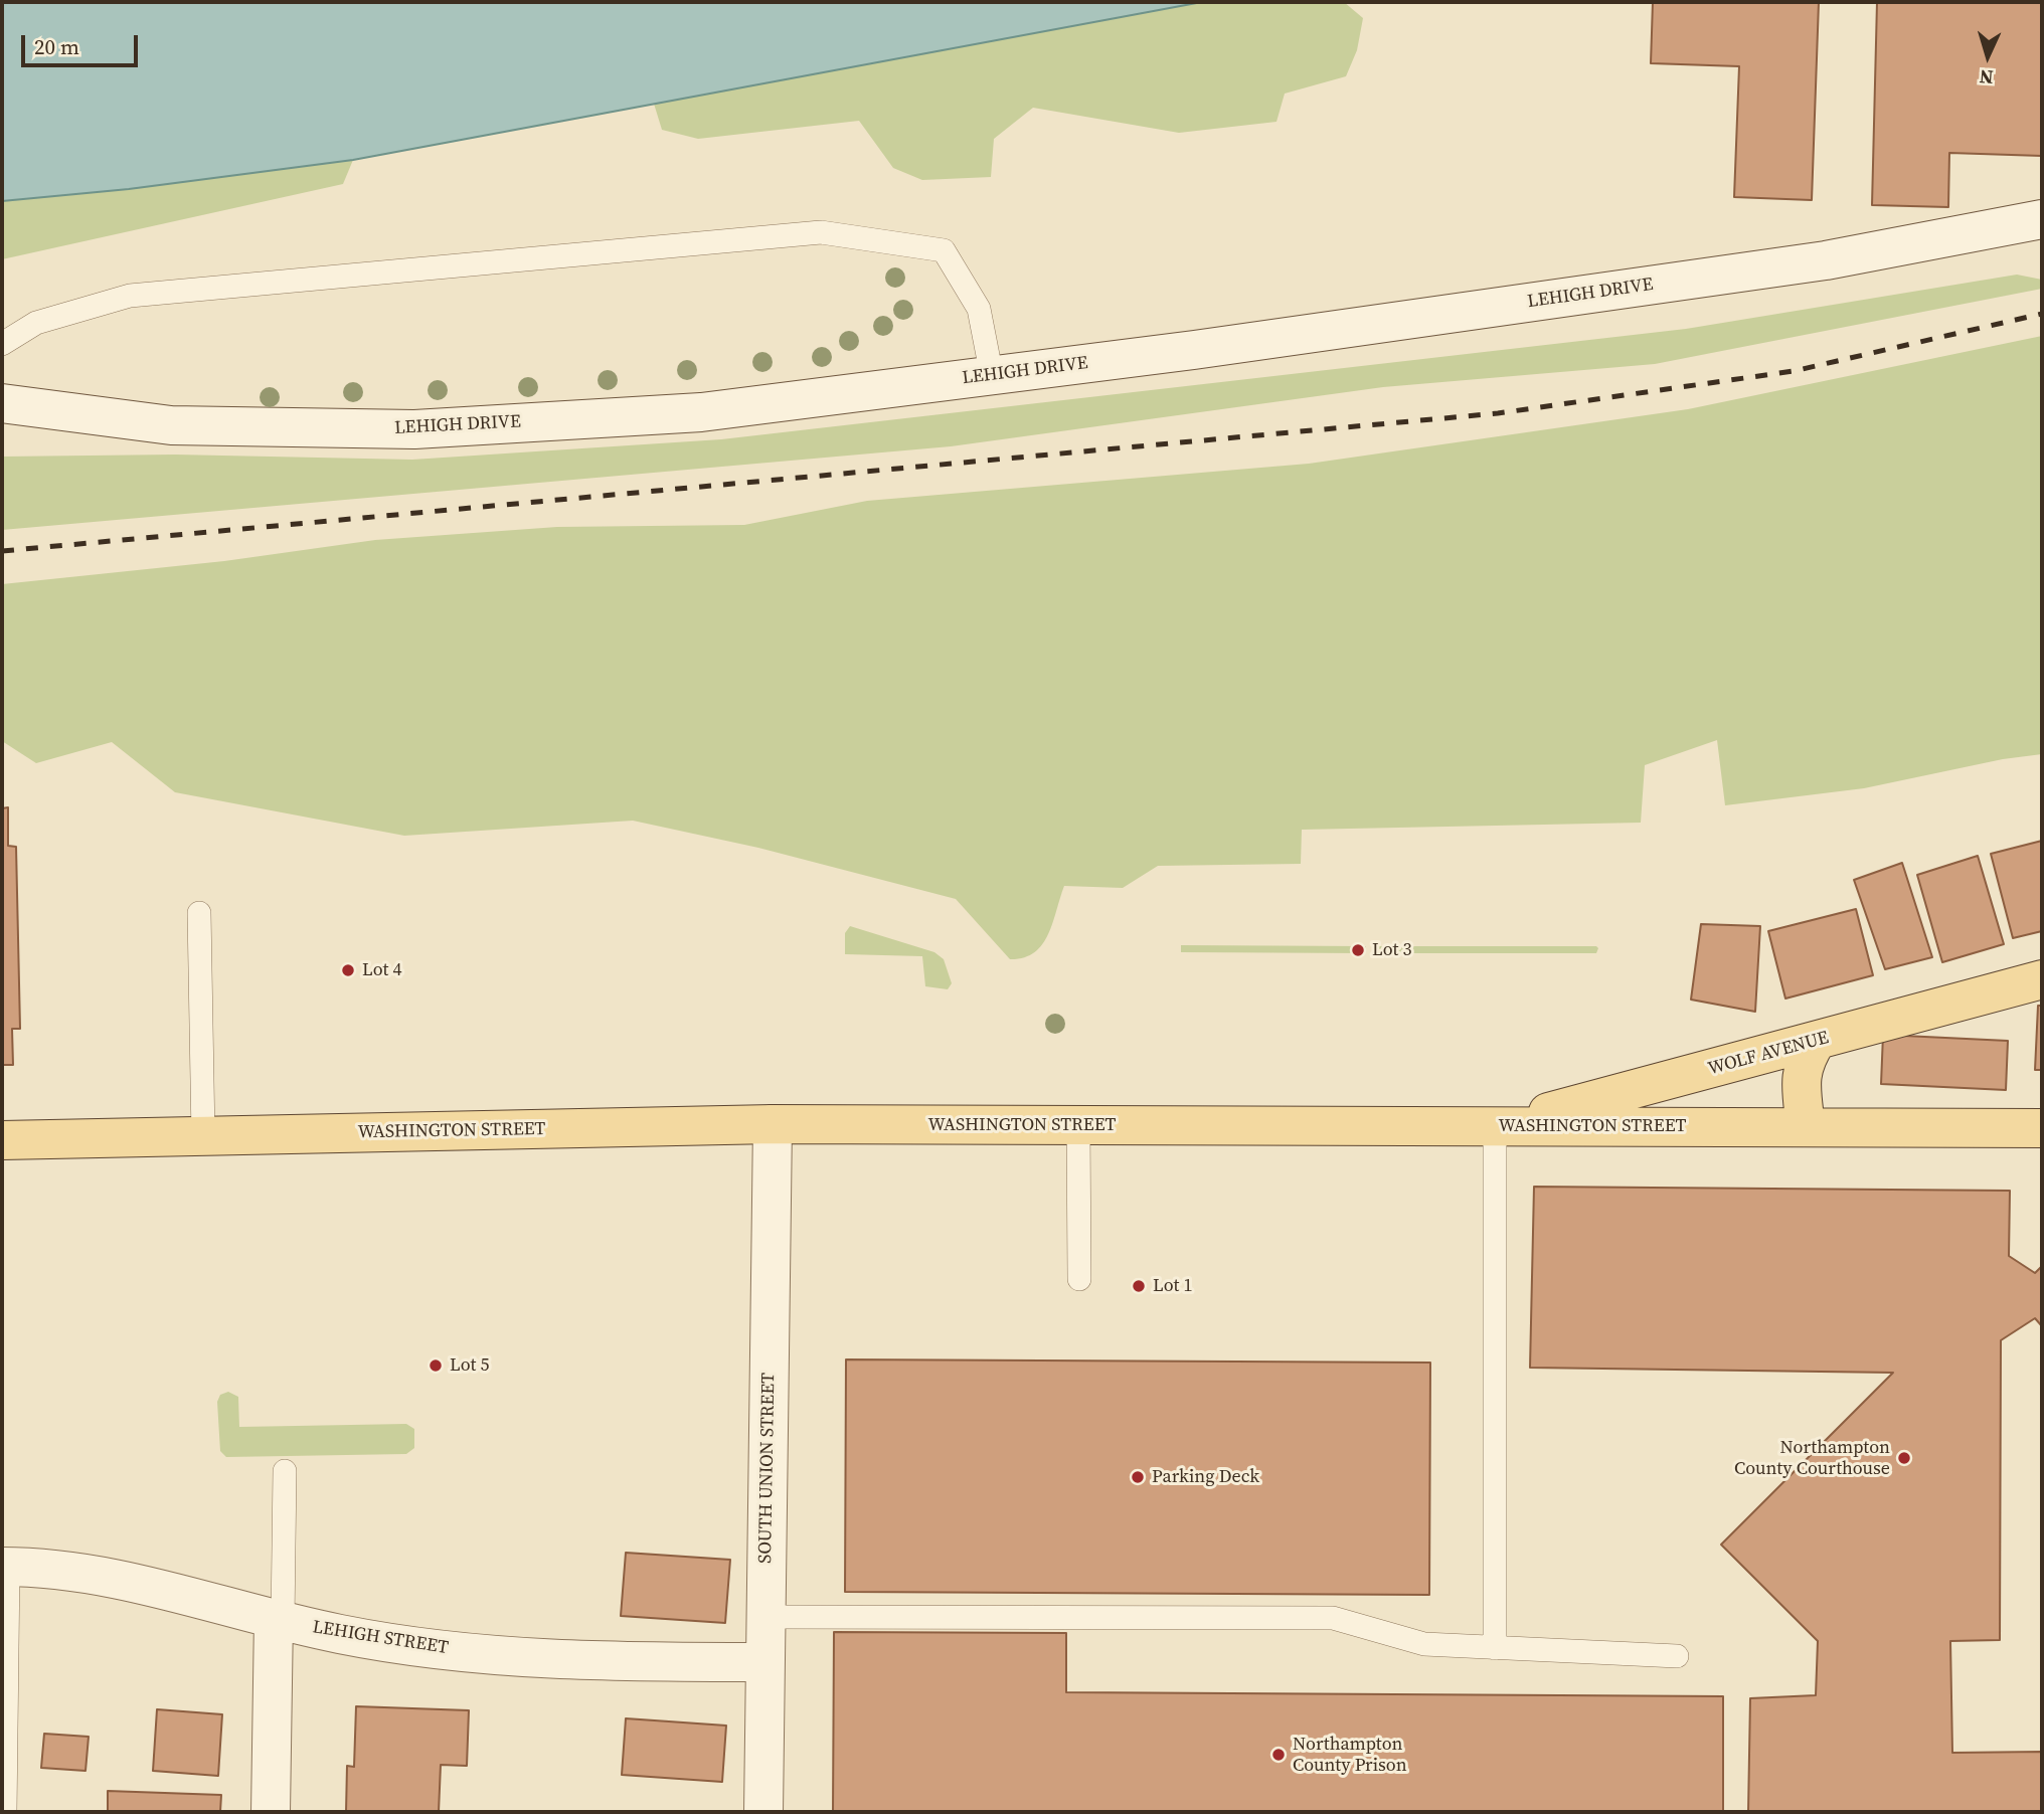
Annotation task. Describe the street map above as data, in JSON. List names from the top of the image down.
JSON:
{
  "streets": {
    "main road": ["WOLF AVENUE", "WASHINGTON STREET"],
    "street": ["LEHIGH DRIVE", "SOUTH UNION STREET", "LEHIGH STREET"]
  },
  "crossings": [
    ["WOLF AVENUE", "WASHINGTON STREET"],
    ["WASHINGTON STREET", "SOUTH UNION STREET"],
    ["SOUTH UNION STREET", "LEHIGH STREET"]
  ],
  "places": [
    "Lot 3",
    "Lot 4",
    "Lot 1",
    "Lot 5",
    "Northampton County Courthouse",
    "Parking Deck",
    "Northampton County Prison"
  ],
  "scale_bar": "20 m",
  "north": "bottom"
}
